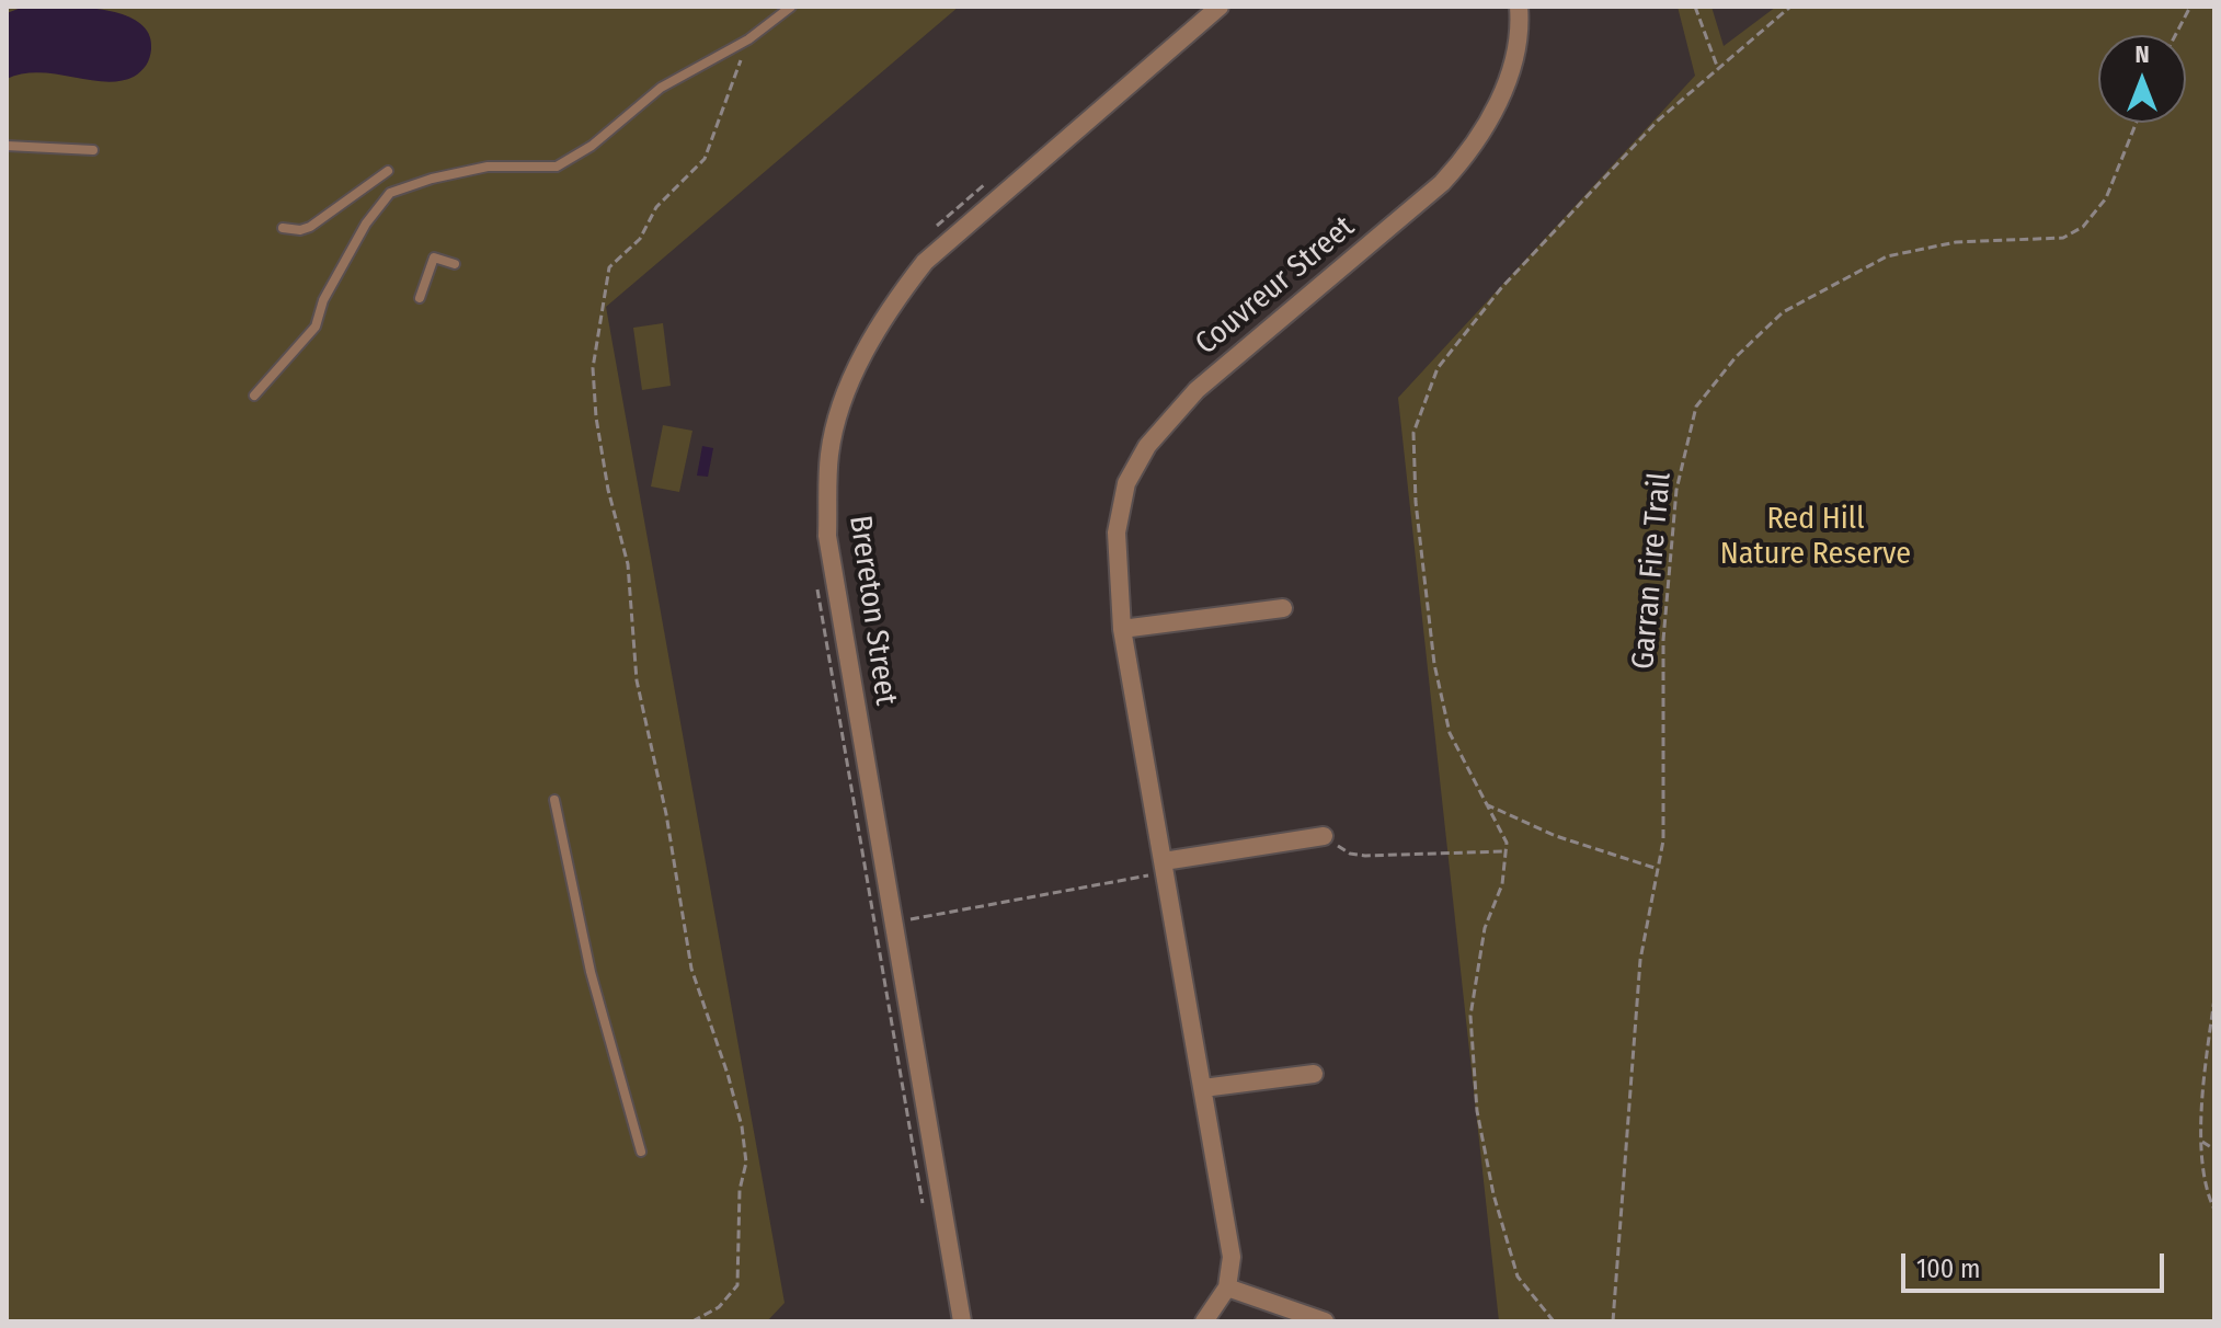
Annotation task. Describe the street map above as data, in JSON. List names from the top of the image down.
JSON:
{
  "streets": {
    "street": ["Couvreur Street", "Brereton Street"],
    "path": ["Garran Fire Trail"]
  },
  "parks": ["Red Hill Nature Reserve"],
  "scale_bar": "100 m",
  "north": "top"
}
